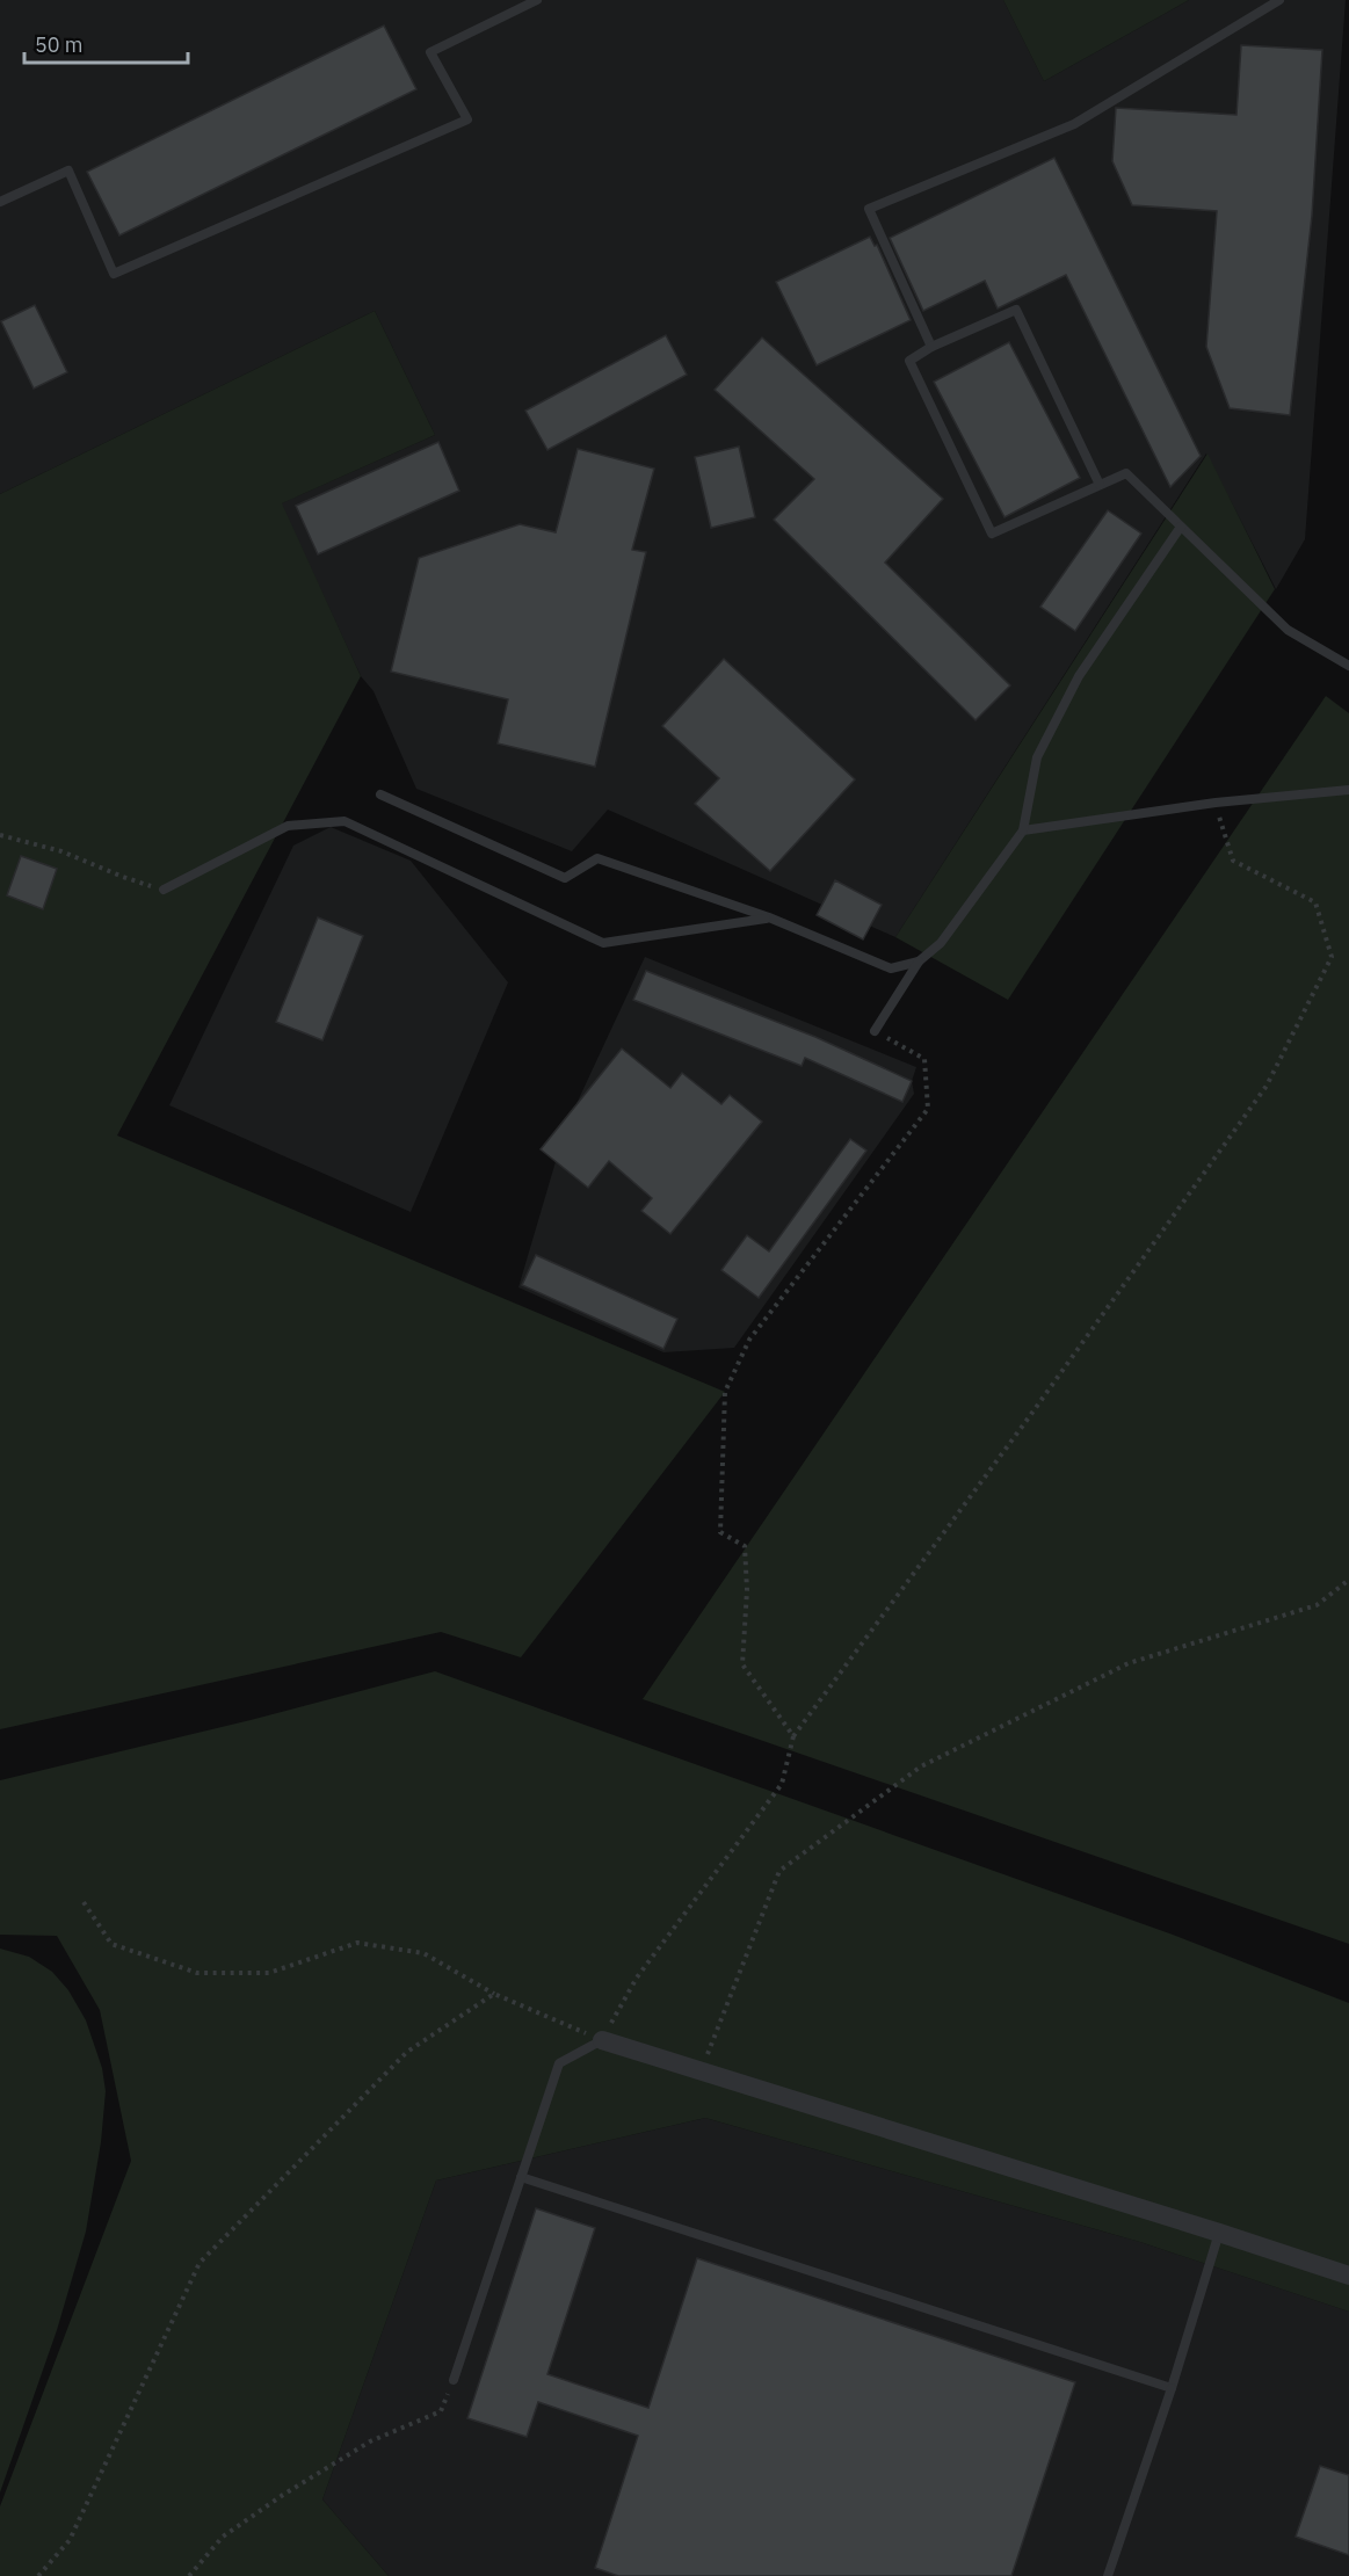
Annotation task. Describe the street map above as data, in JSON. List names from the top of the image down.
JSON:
{
  "scale_bar": "50 m"
}
